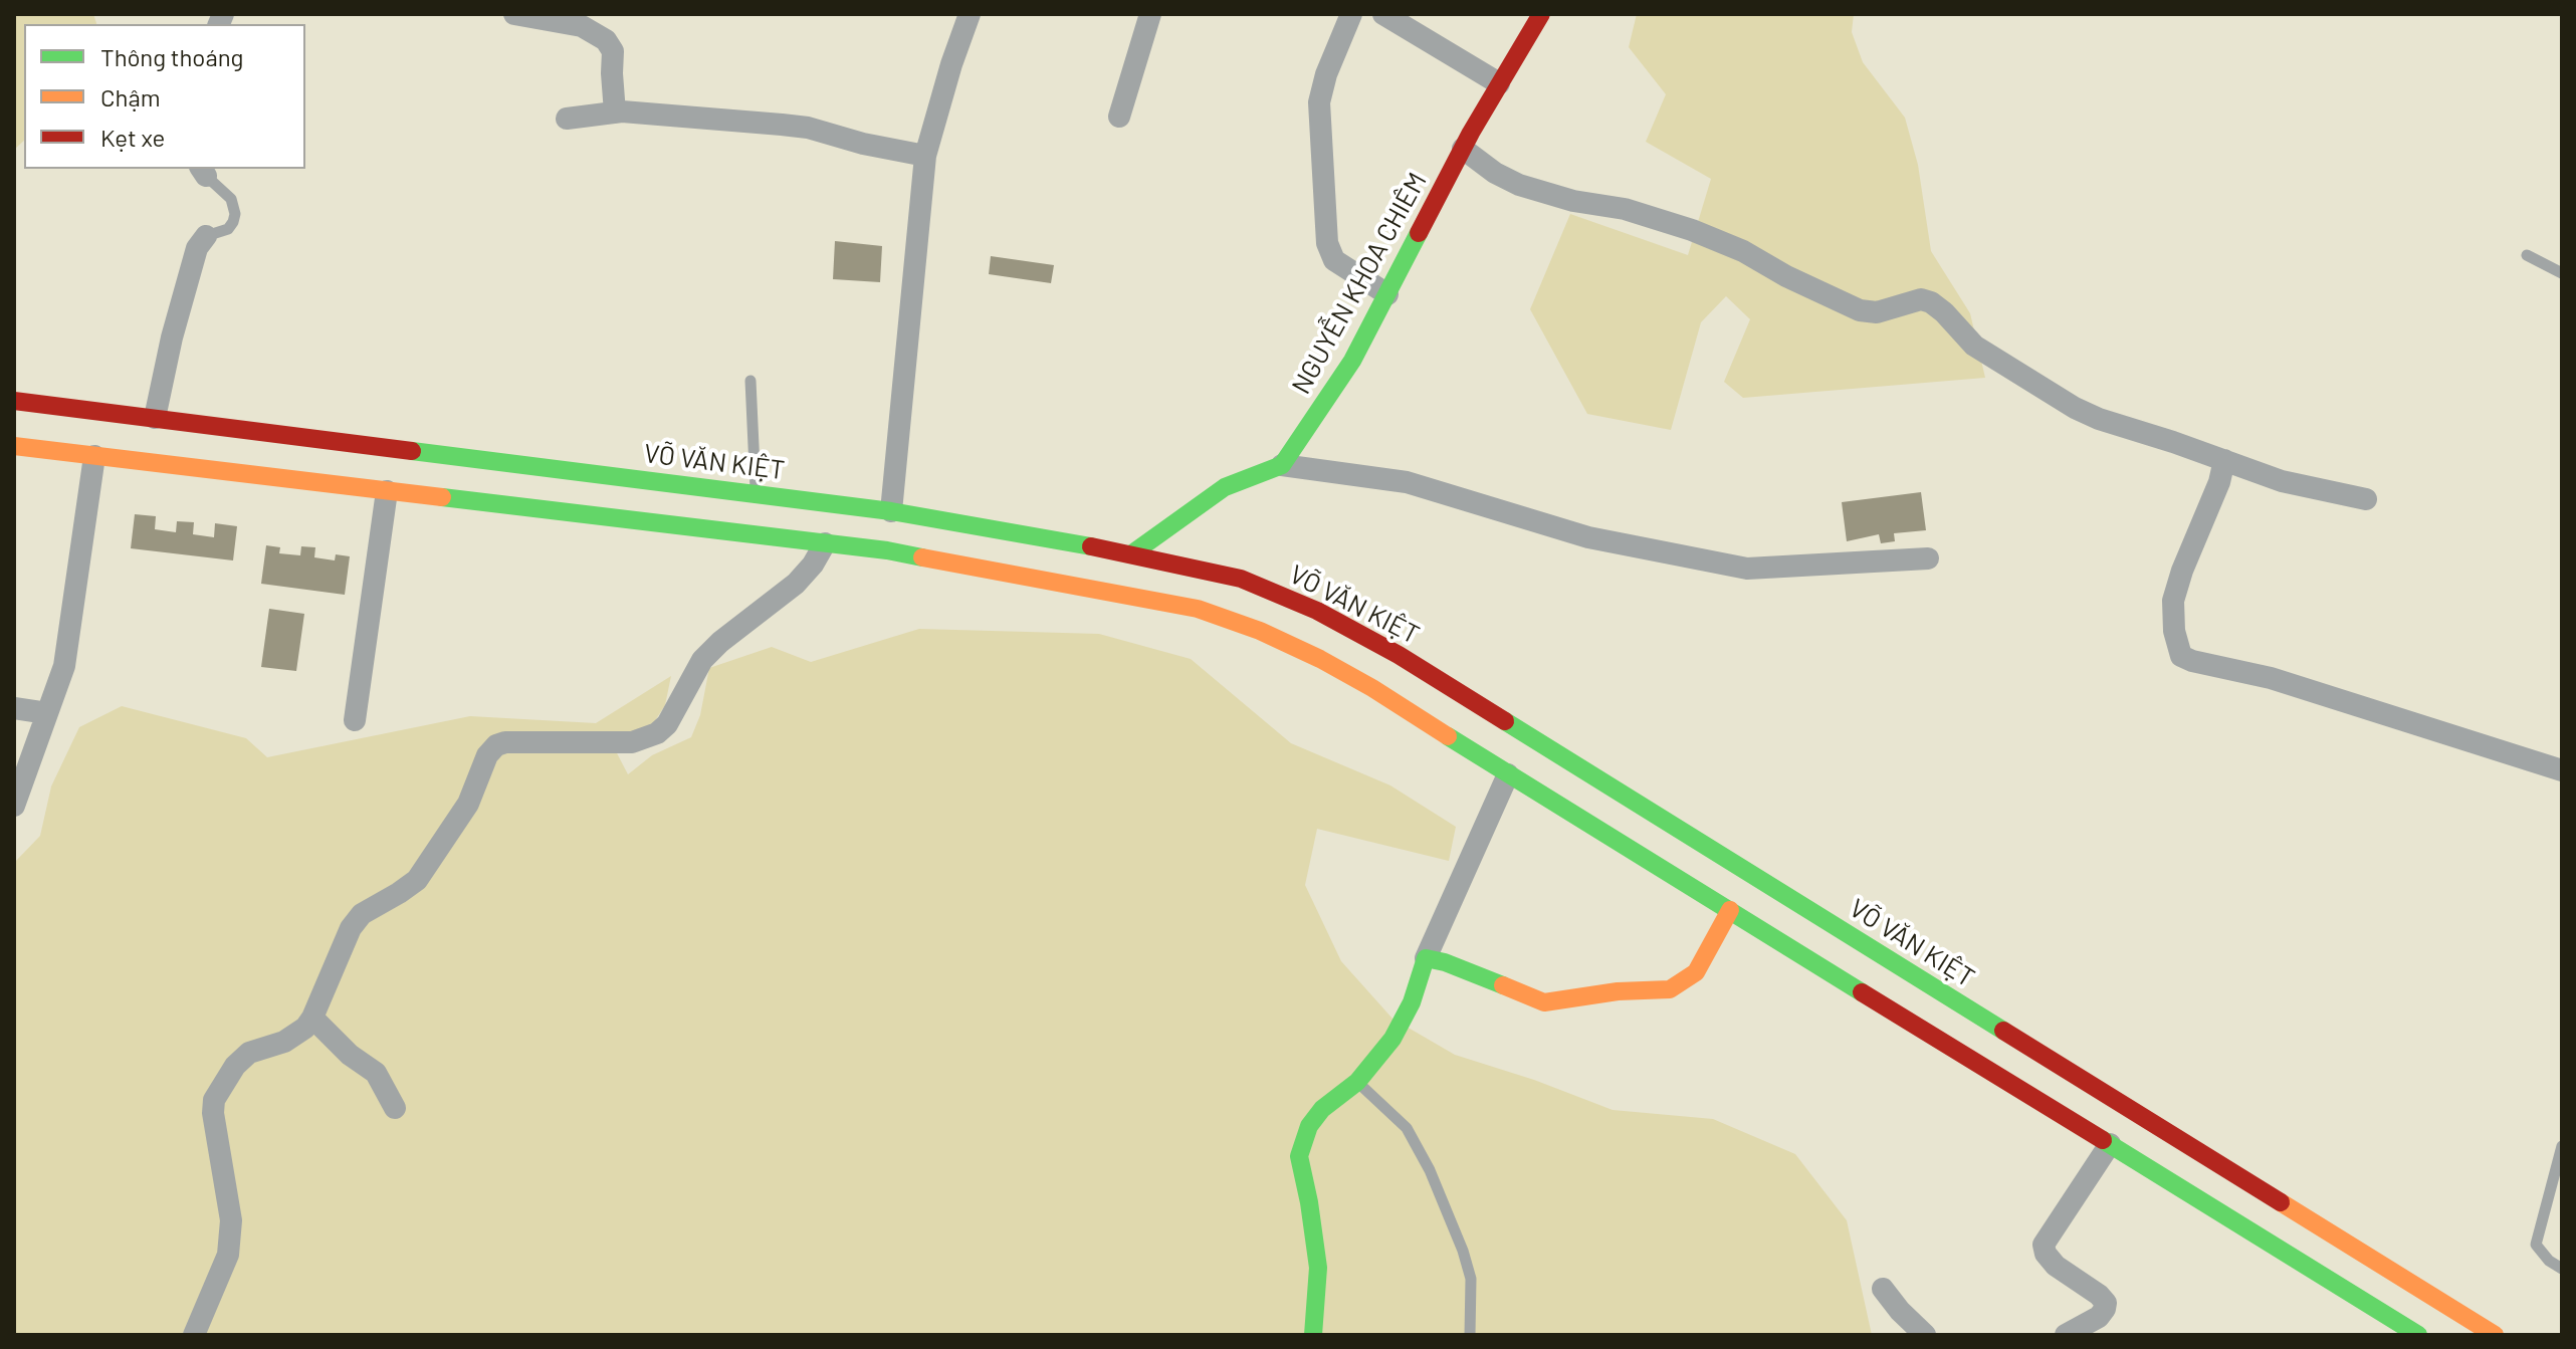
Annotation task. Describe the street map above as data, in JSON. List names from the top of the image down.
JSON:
{
  "streets": {
    "main road": ["NGUYỄN KHOA CHIÊM", "VÕ VĂN KIỆT"]
  },
  "legend": ["Thông thoáng", "Chậm", "Kẹt xe"]
}
